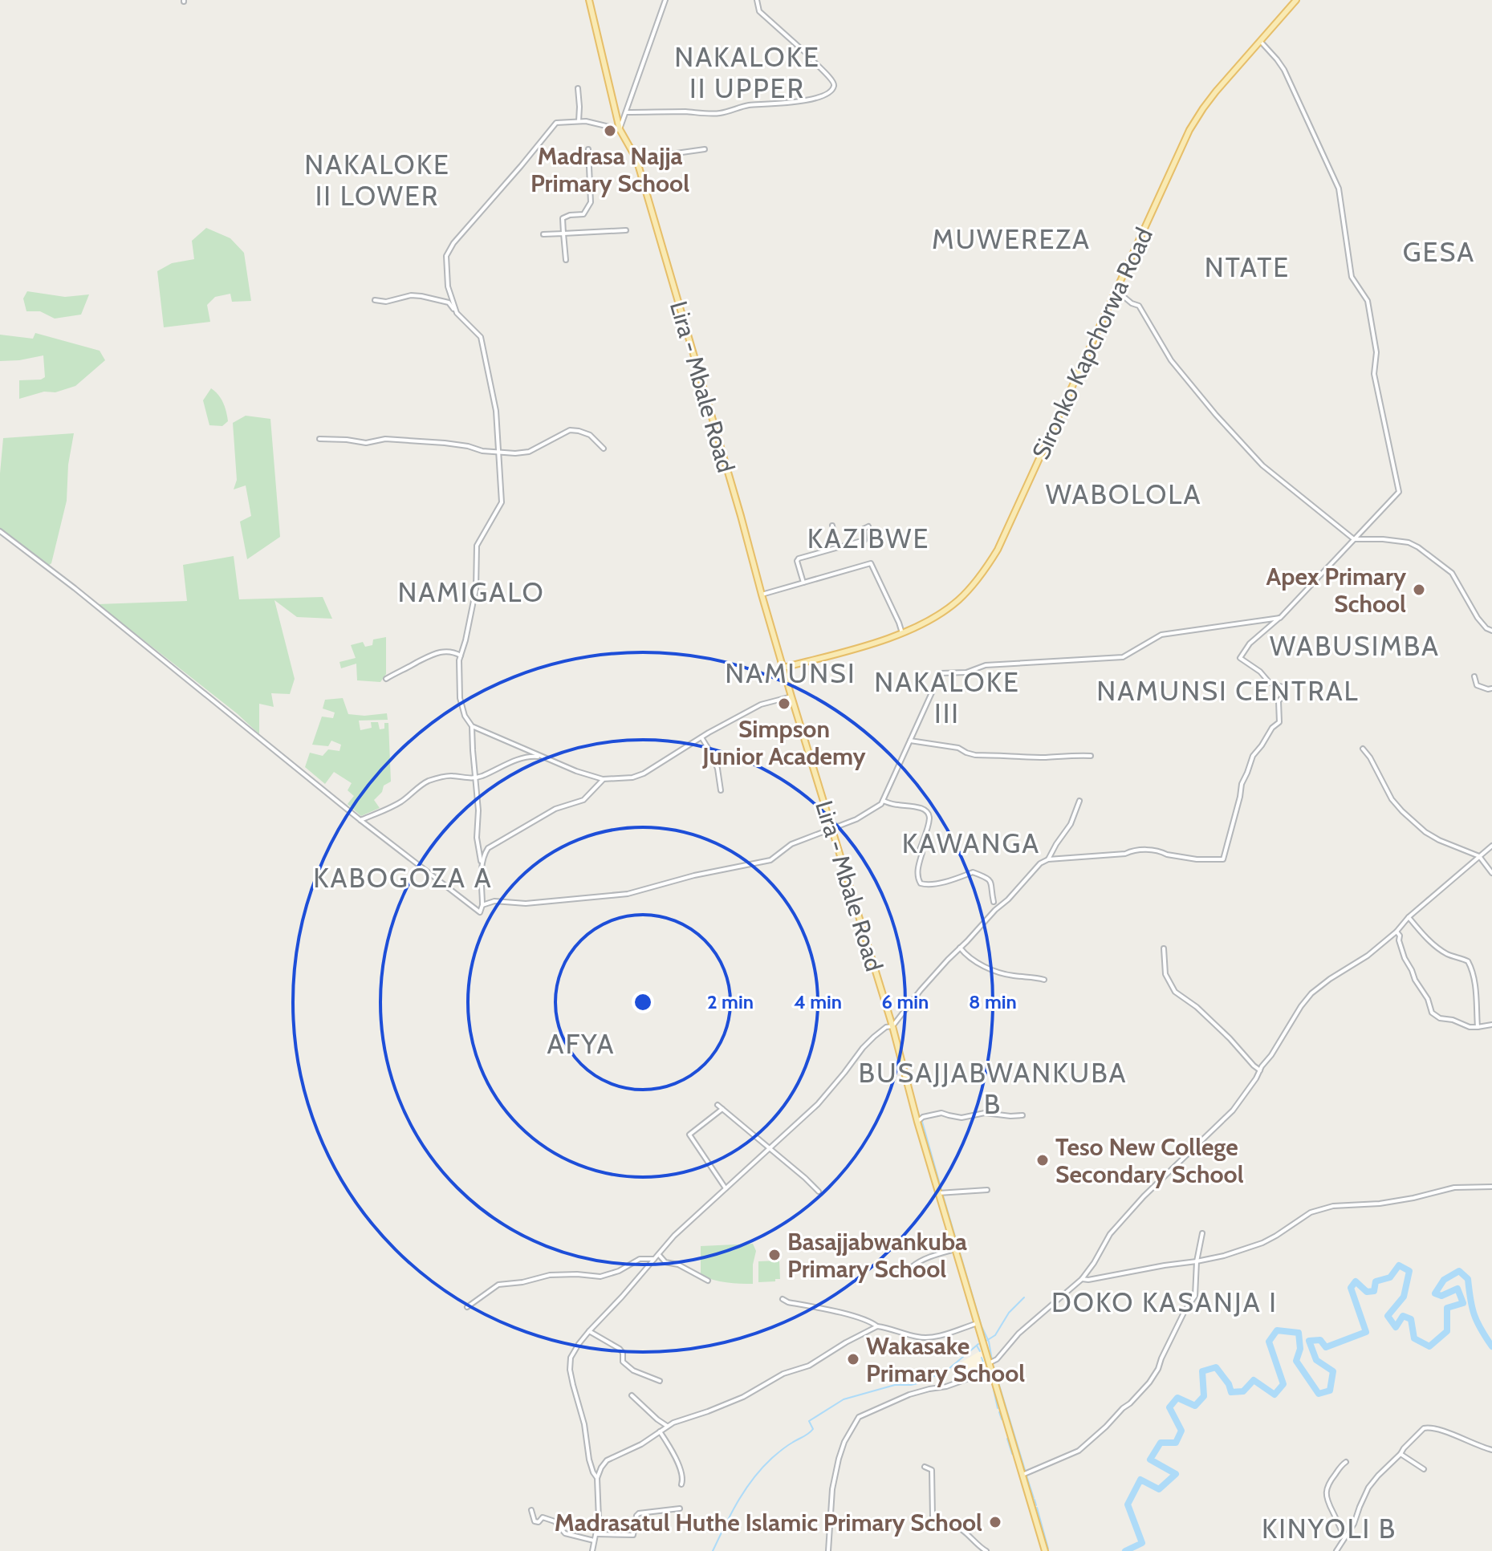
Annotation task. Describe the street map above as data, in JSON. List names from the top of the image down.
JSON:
{
  "streets": {
    "main road": ["Sironko Kapchorwa Road", "Lira - Mbale Road"]
  },
  "crossings": [
    ["Sironko Kapchorwa Road", "Lira - Mbale Road"]
  ],
  "districts": [
    "NAKALOKE II UPPER",
    "NAKALOKE II LOWER",
    "MUWEREZA",
    "GESA",
    "NTATE",
    "WABOLOLA",
    "KAZIBWE",
    "NAMIGALO",
    "WABUSIMBA",
    "NAMUNSI",
    "NAKALOKE III",
    "NAMUNSI CENTRAL",
    "KAWANGA",
    "KABOGOZA A",
    "AFYA",
    "BUSAJJABWANKUBA B",
    "DOKO KASANJA I",
    "KINYOLI B"
  ],
  "places": [
    "Madrasa Najja Primary School",
    "Apex Primary School",
    "Simpson Junior Academy",
    "Teso New College Secondary School",
    "Basajjabwankuba Primary School",
    "Wakasake Primary School",
    "Madrasatul Huthe Islamic Primary School"
  ],
  "rings": [
    "2 min",
    "4 min",
    "6 min",
    "8 min"
  ]
}
